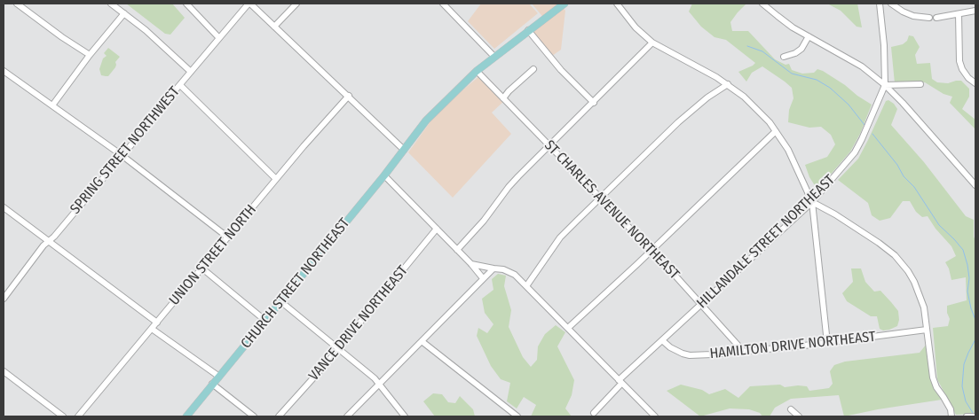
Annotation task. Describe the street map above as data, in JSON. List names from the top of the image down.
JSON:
{
  "streets": {
    "main road": ["CHURCH STREET NORTHEAST"],
    "street": [
      "SPRING STREET NORTHWEST",
      "ST CHARLES AVENUE NORTHEAST",
      "HILLANDALE STREET NORTHEAST",
      "UNION STREET NORTH",
      "VANCE DRIVE NORTHEAST",
      "HAMILTON DRIVE NORTHEAST"
    ]
  },
  "crossings": [
    ["ST CHARLES AVENUE NORTHEAST", "HILLANDALE STREET NORTHEAST"],
    ["ST CHARLES AVENUE NORTHEAST", "CHURCH STREET NORTHEAST"],
    ["ST CHARLES AVENUE NORTHEAST", "HAMILTON DRIVE NORTHEAST"],
    ["HILLANDALE STREET NORTHEAST", "HAMILTON DRIVE NORTHEAST"]
  ]
}
